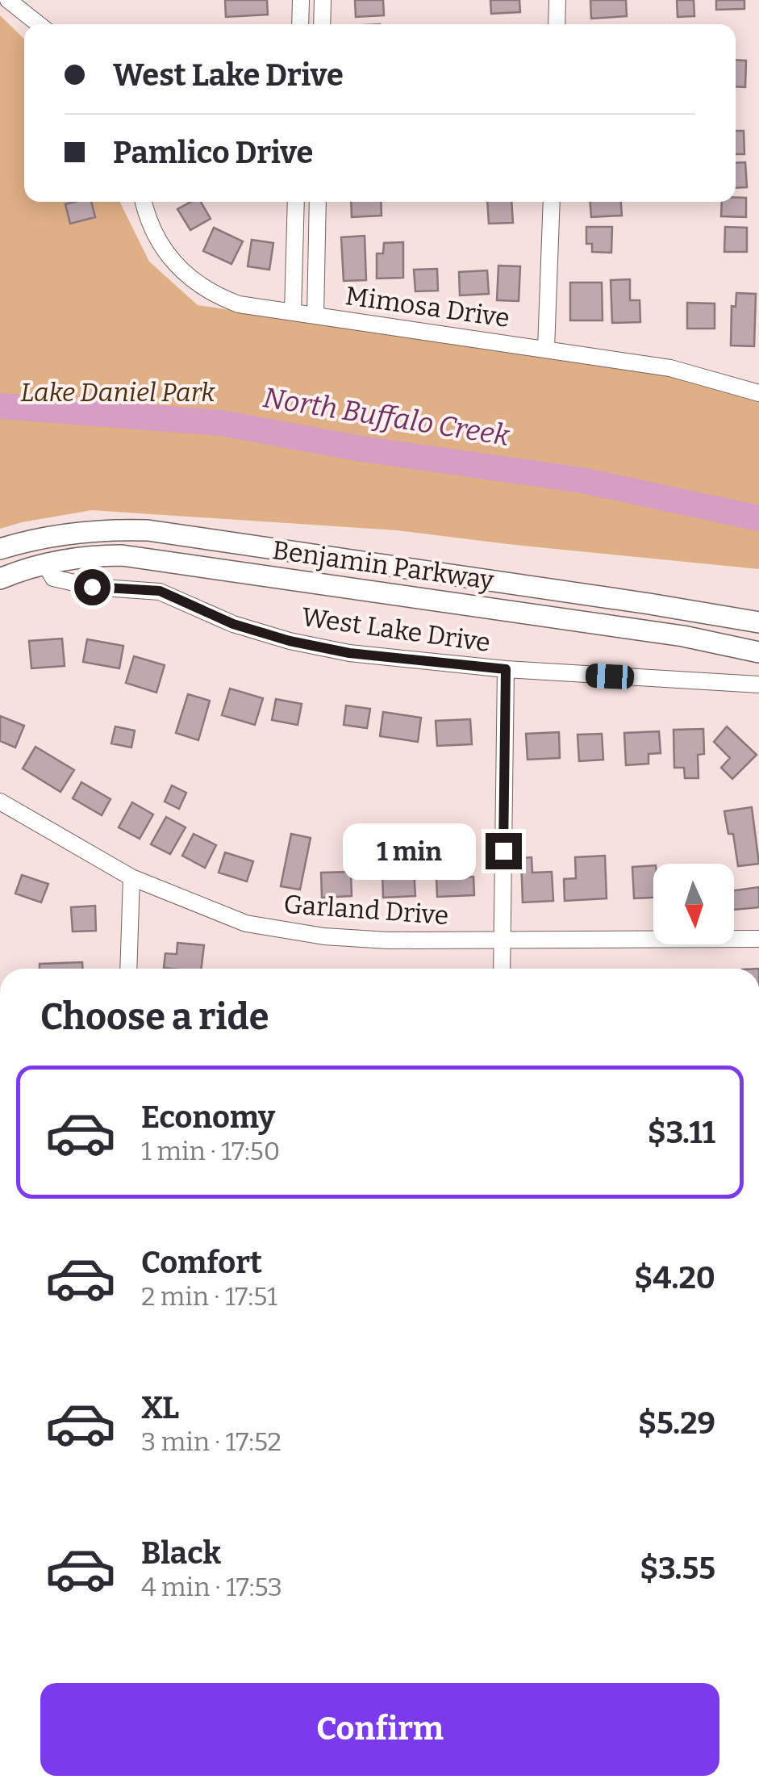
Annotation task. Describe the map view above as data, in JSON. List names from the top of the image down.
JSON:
{
  "streets": {
    "main road": ["Benjamin Parkway"],
    "street": ["Mimosa Drive", "West Lake Drive", "Garland Drive"]
  },
  "crossings": [
    ["Benjamin Parkway", "West Lake Drive"]
  ],
  "water": ["North Buffalo Creek"],
  "parks": ["Lake Daniel Park"],
  "north": "bottom",
  "page": {
    "banner": ["West Lake Drive", "Pamlico Drive"],
    "bubble": "1 min",
    "heading": "Choose a ride",
    "list": [
      {
        "name": "Economy",
        "note": "1 min · 17:50",
        "value": "$3.11"
      },
      {
        "name": "Comfort",
        "note": "2 min · 17:51",
        "value": "$4.20"
      },
      {
        "name": "XL",
        "note": "3 min · 17:52",
        "value": "$5.29"
      },
      {
        "name": "Black",
        "note": "4 min · 17:53",
        "value": "$3.55"
      }
    ],
    "buttons": "Confirm"
  }
}
